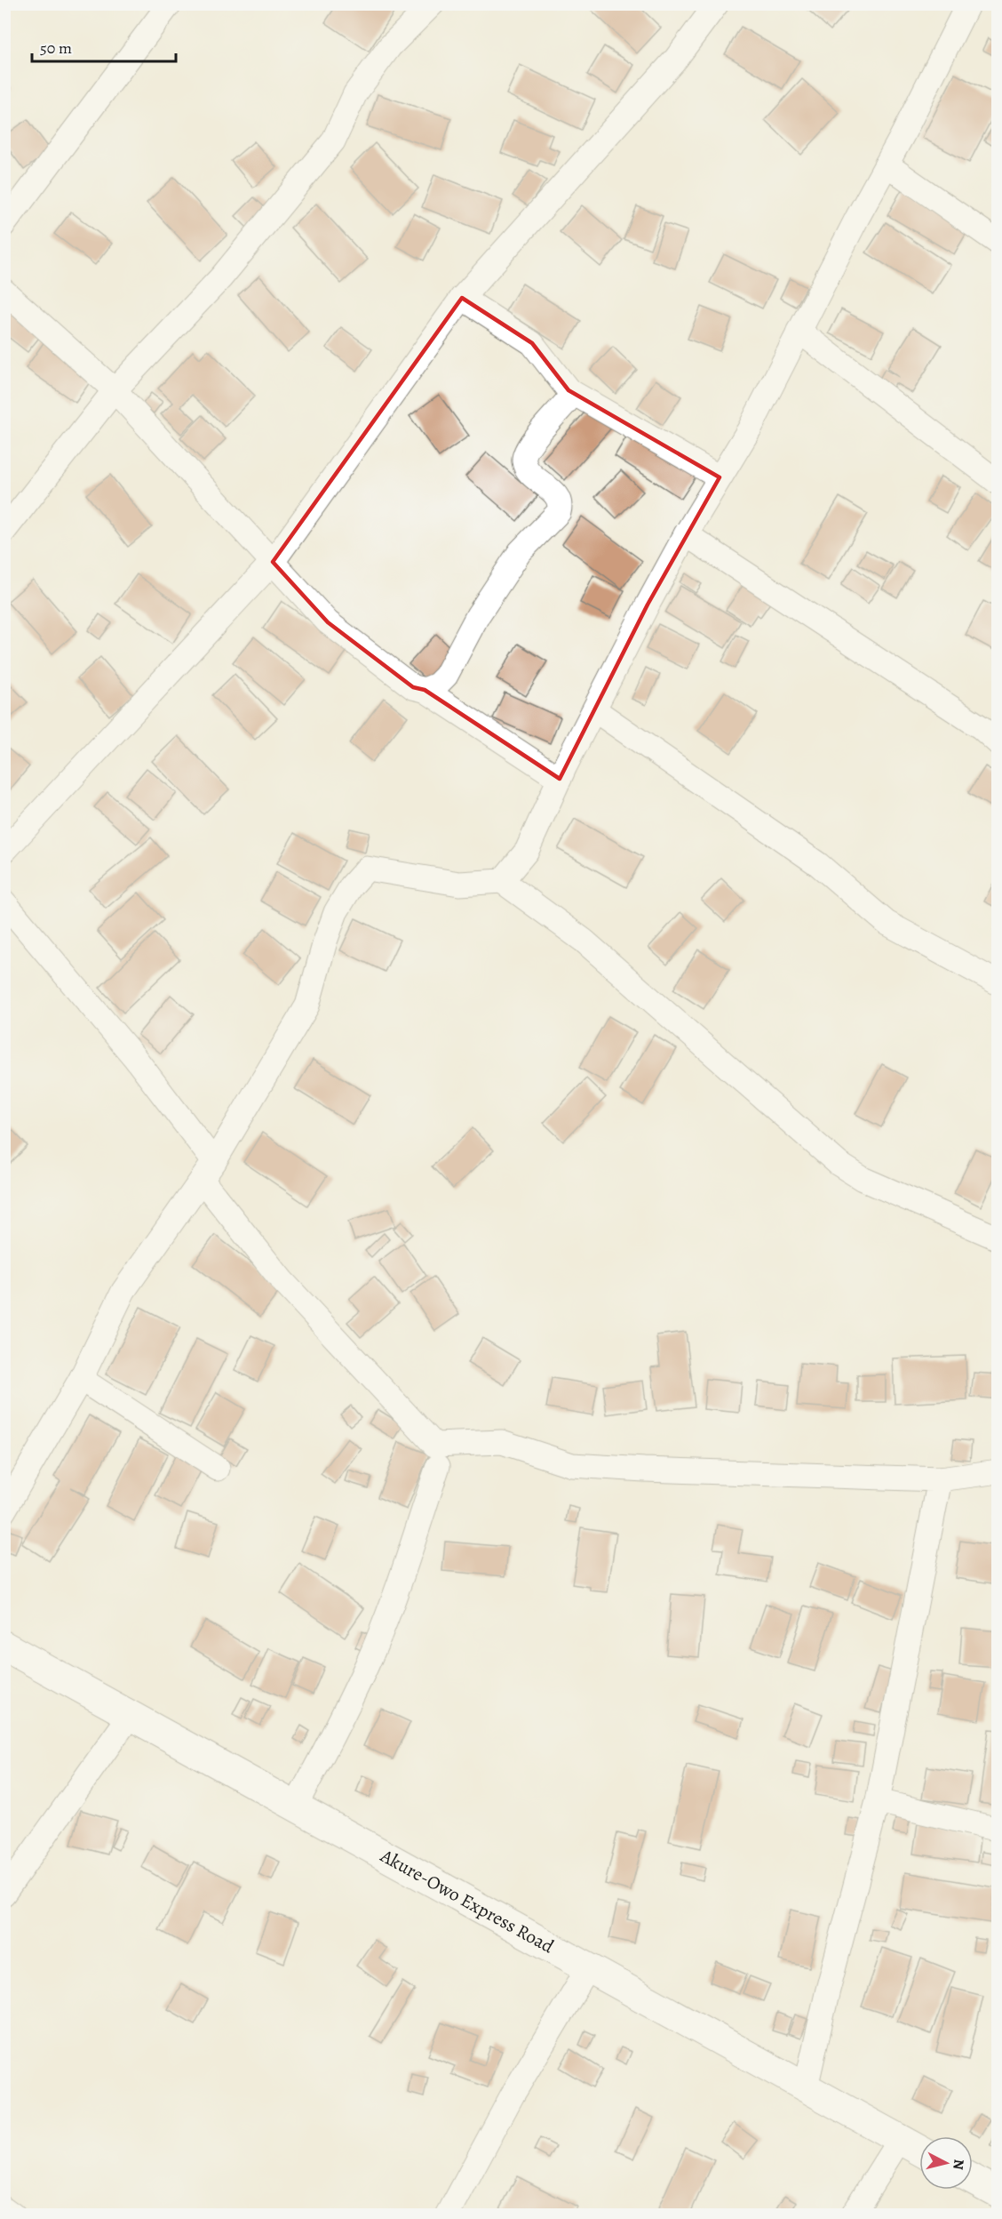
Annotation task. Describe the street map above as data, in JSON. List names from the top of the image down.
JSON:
{
  "streets": {
    "highway": ["Akure-Owo Express Road"]
  },
  "scale_bar": "50 m",
  "north": "right"
}
